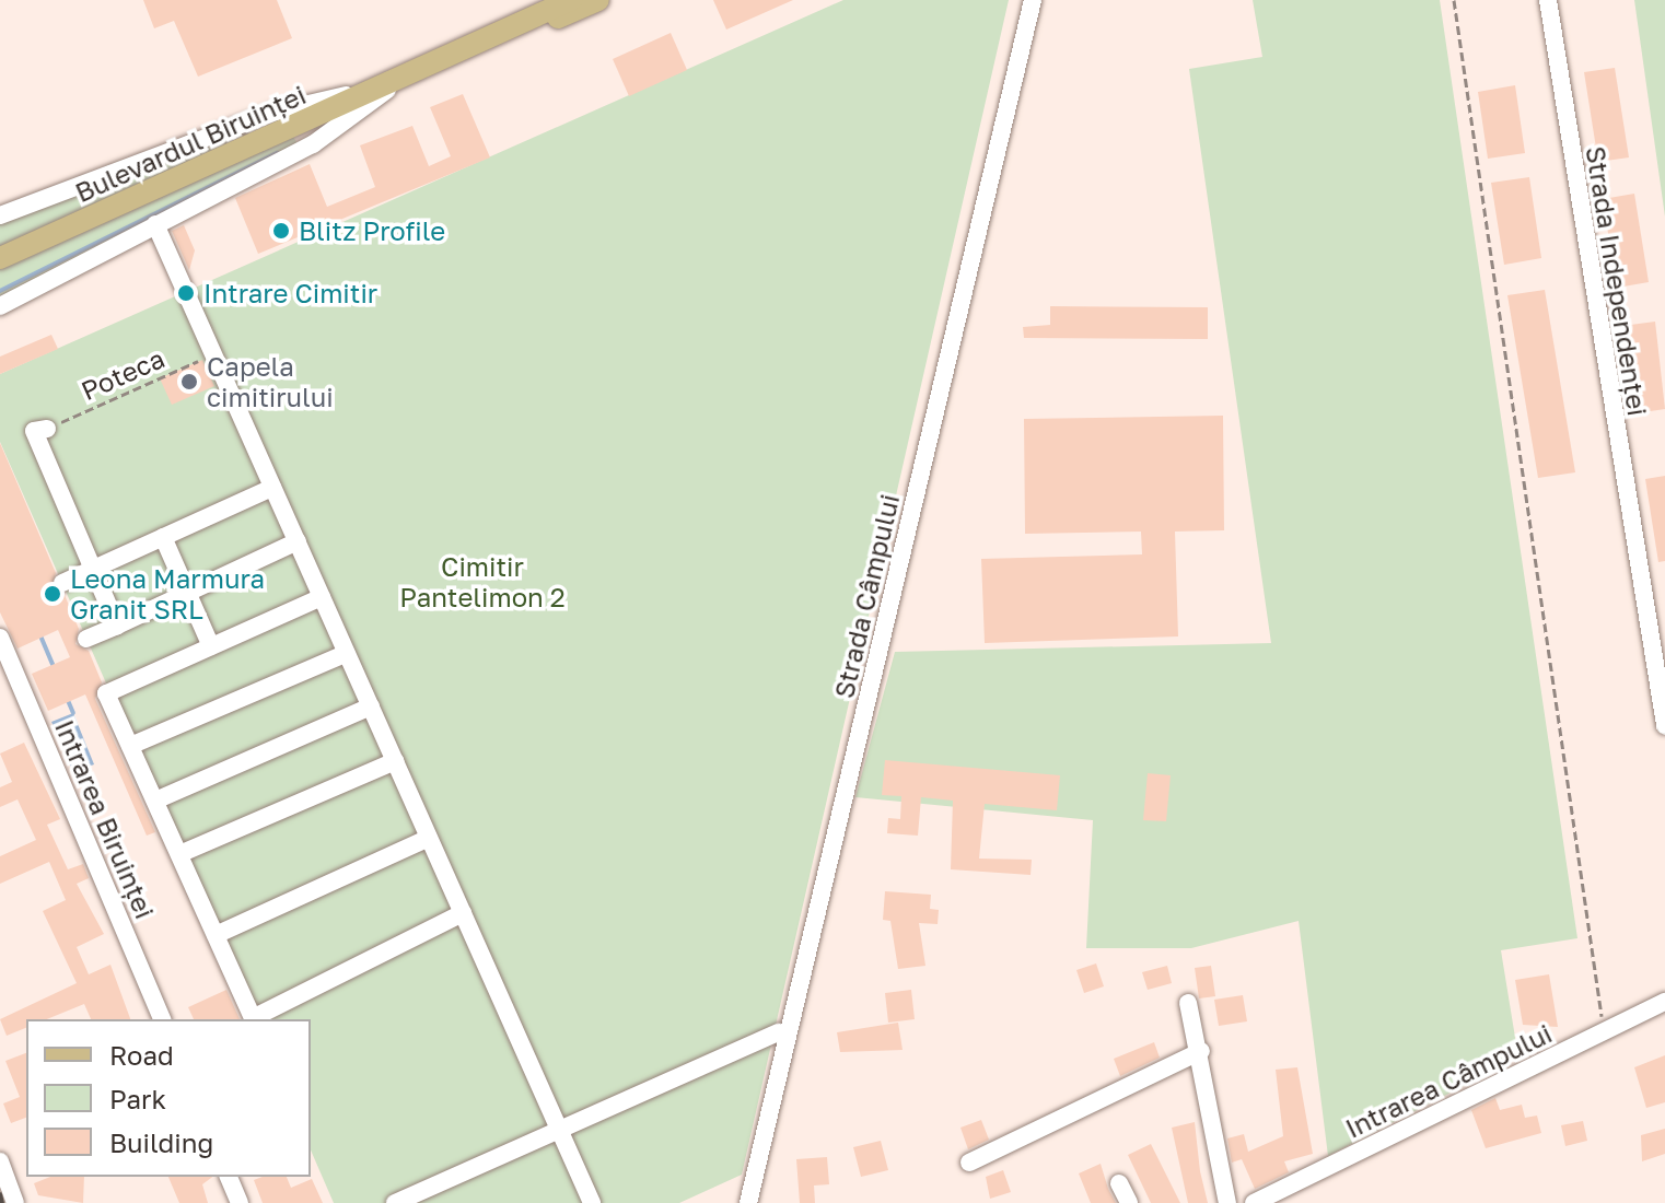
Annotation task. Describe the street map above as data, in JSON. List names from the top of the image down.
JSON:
{
  "streets": {
    "main road": ["Bulevardul Biruinței"],
    "street": [
      "Strada Independenței",
      "Strada Câmpului",
      "Intrarea Biruinței",
      "Intrarea Câmpului"
    ],
    "path": ["Poteca"]
  },
  "parks": ["Cimitir Pantelimon 2"],
  "places": [
    "Blitz Profile",
    "Intrare Cimitir",
    "Capela cimitirului",
    "Leona Marmura Granit SRL"
  ],
  "legend": ["Road", "Park", "Building"]
}
